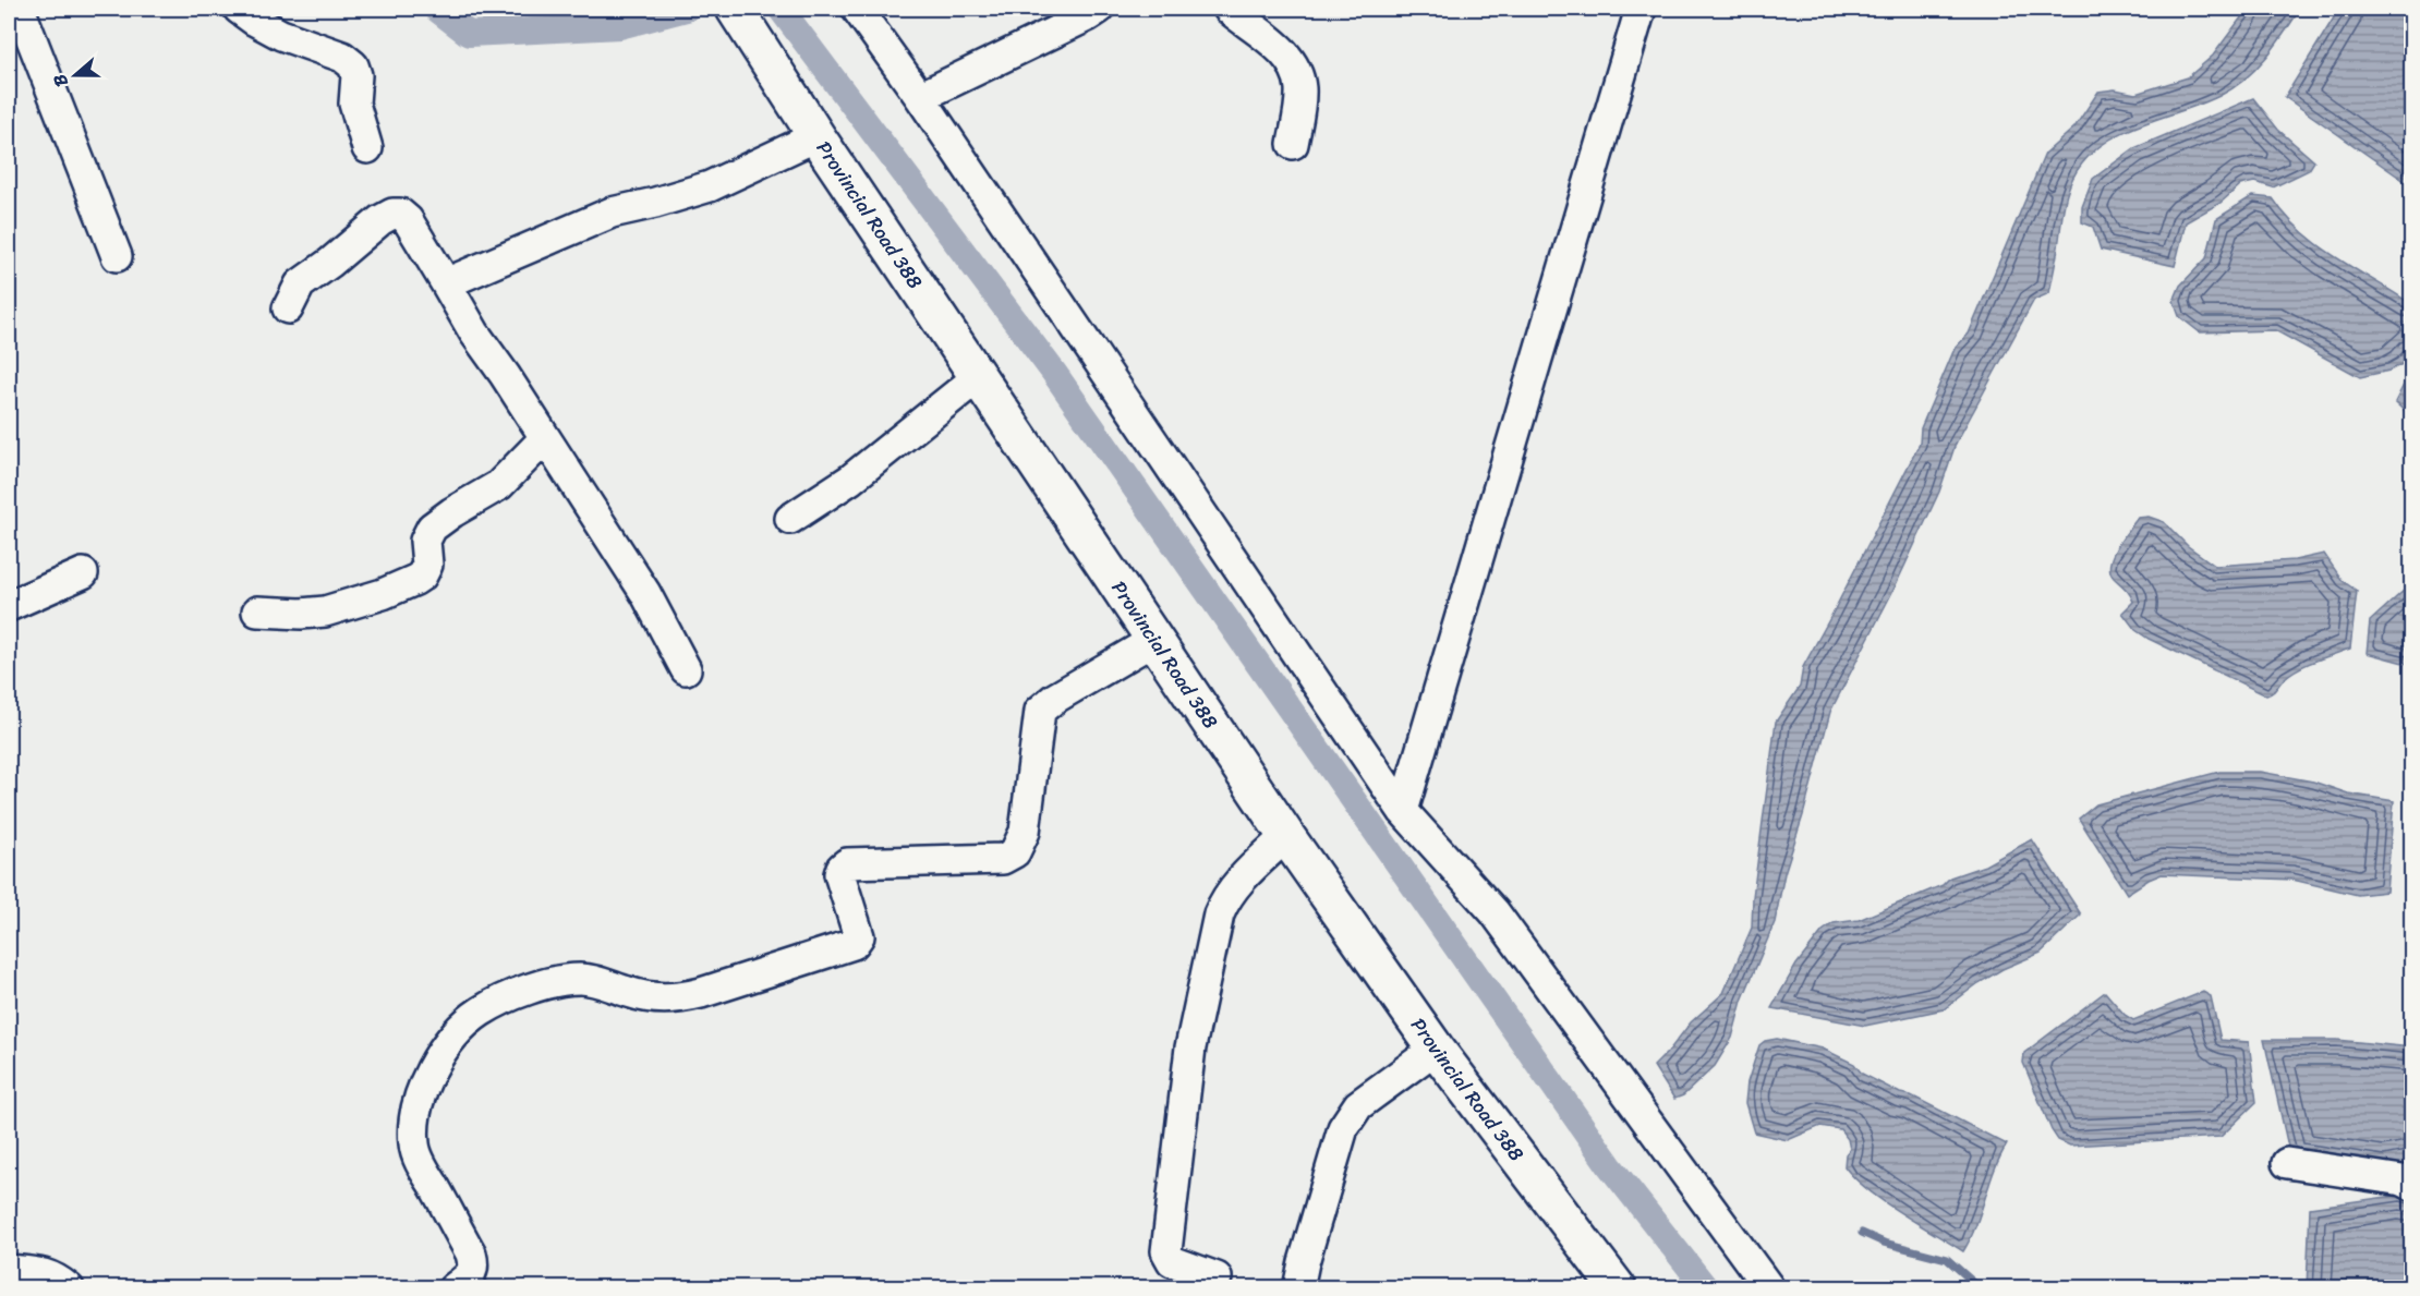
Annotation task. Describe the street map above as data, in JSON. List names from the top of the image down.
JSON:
{
  "streets": {
    "main road": ["Provincial Road 388"]
  },
  "north": "left"
}
